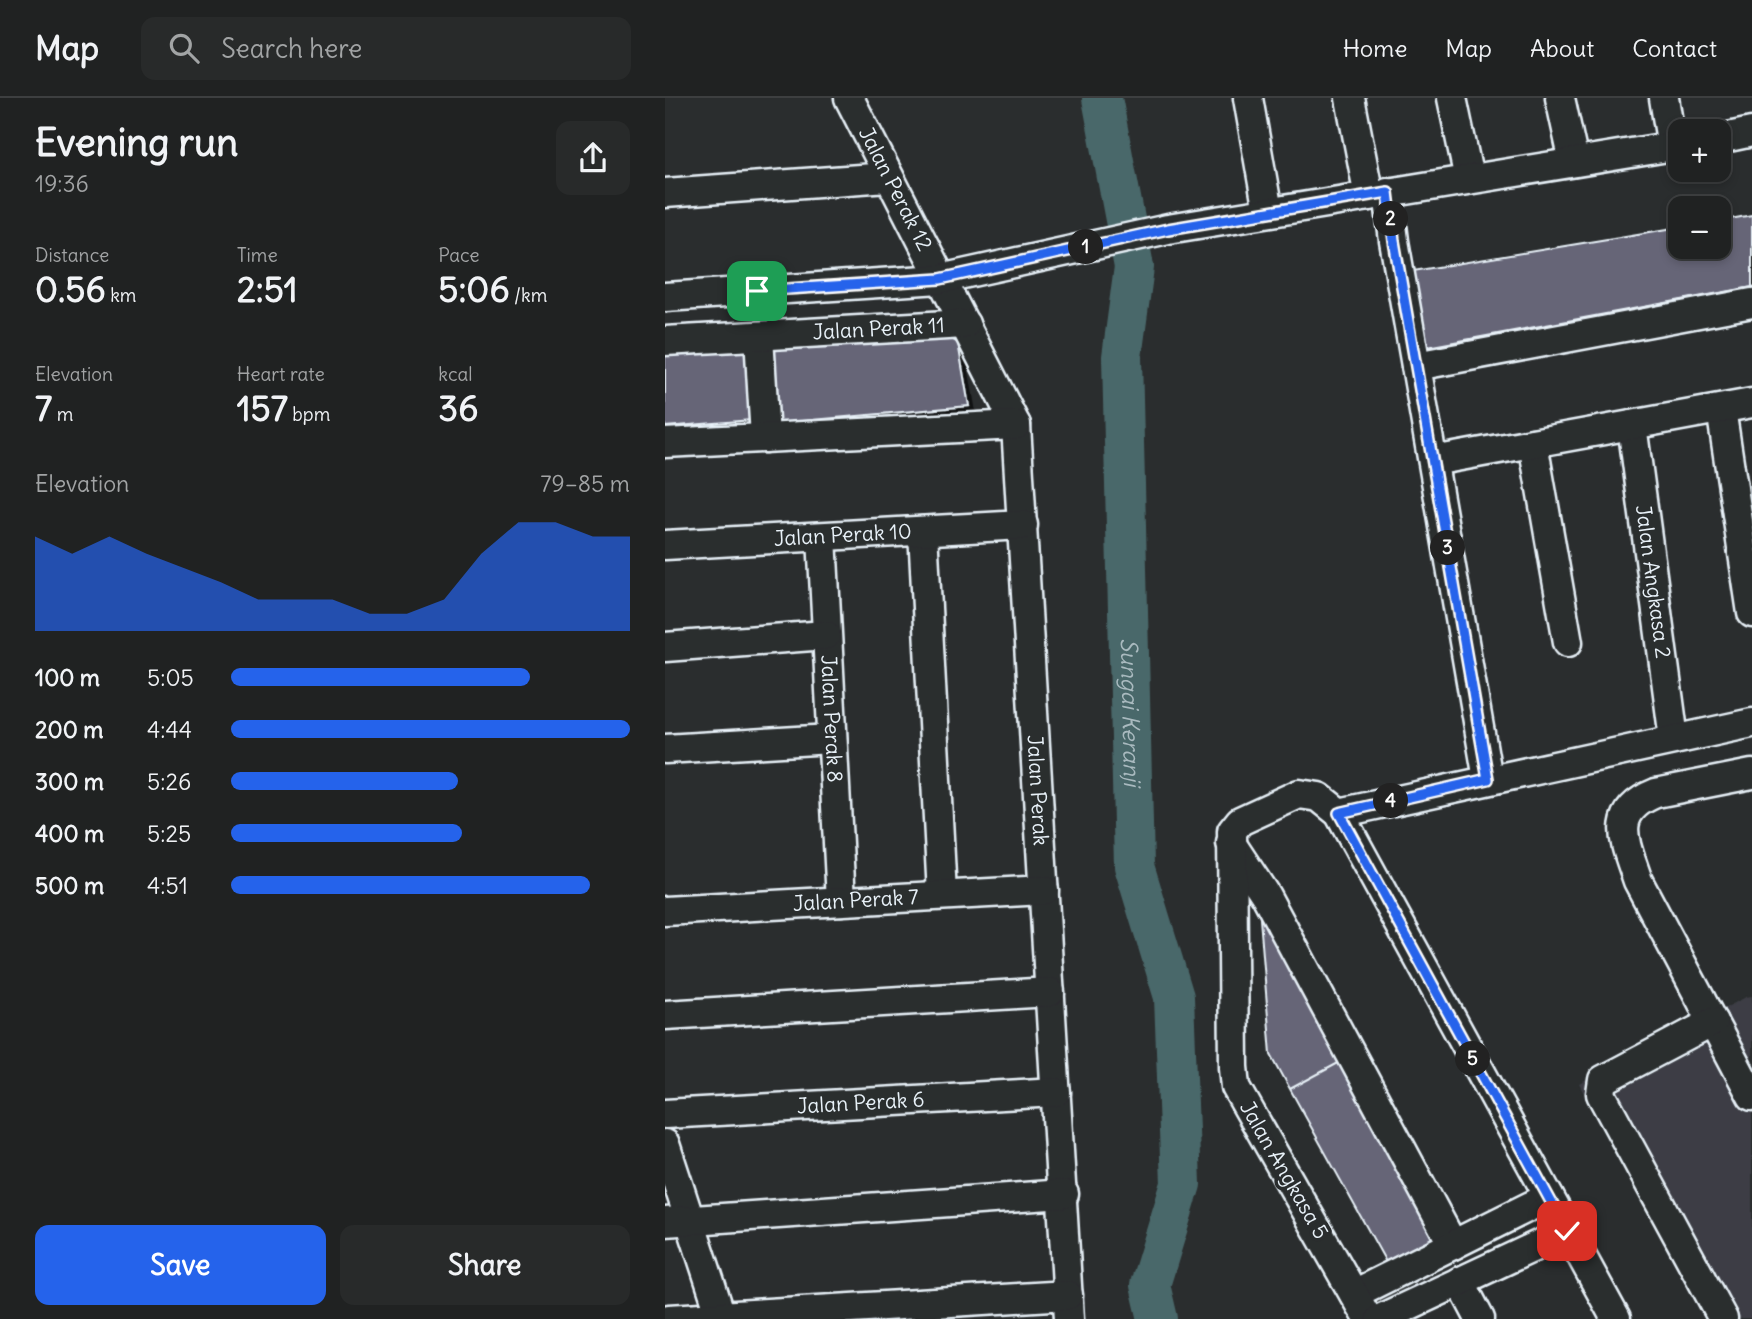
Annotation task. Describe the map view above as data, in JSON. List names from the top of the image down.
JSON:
{
  "streets": {
    "street": [
      "Jalan Perak 12",
      "Jalan Perak 11",
      "Jalan Perak 10",
      "Jalan Angkasa 2",
      "Jalan Perak 8",
      "Jalan Perak",
      "Jalan Perak 7",
      "Jalan Perak 6",
      "Jalan Angkasa 5"
    ]
  },
  "crossings": [
    ["Jalan Perak 12", "Jalan Perak"],
    ["Jalan Perak 11", "Jalan Perak"],
    ["Jalan Perak 10", "Jalan Perak 8"],
    ["Jalan Perak 10", "Jalan Perak"],
    ["Jalan Perak 8", "Jalan Perak 7"],
    ["Jalan Perak", "Jalan Perak 7"],
    ["Jalan Perak", "Jalan Perak 6"]
  ],
  "water": ["Sungai Keranji"],
  "page": {
    "header": "Map",
    "search": "Search here",
    "nav": [
      "Home",
      "Map",
      "About",
      "Contact"
    ],
    "heading": ["Evening run", "19:36"],
    "map_buttons": ["+", "−"],
    "pins": [
      "2",
      "1",
      "3",
      "4",
      "5"
    ],
    "stats": [
      ["Distance", "0.56 km"],
      ["Time", "2:51"],
      ["Pace", "5:06 /km"],
      ["Elevation", "7 m"],
      ["Heart rate", "157 bpm"],
      ["kcal", "36"]
    ],
    "chart": ["Elevation", "79–85 m"],
    "list": [
      {
        "name": "100 m",
        "note": "5:05"
      },
      {
        "name": "200 m",
        "note": "4:44"
      },
      {
        "name": "300 m",
        "note": "5:26"
      },
      {
        "name": "400 m",
        "note": "5:25"
      },
      {
        "name": "500 m",
        "note": "4:51"
      }
    ],
    "buttons": ["Save", "Share"]
  }
}
